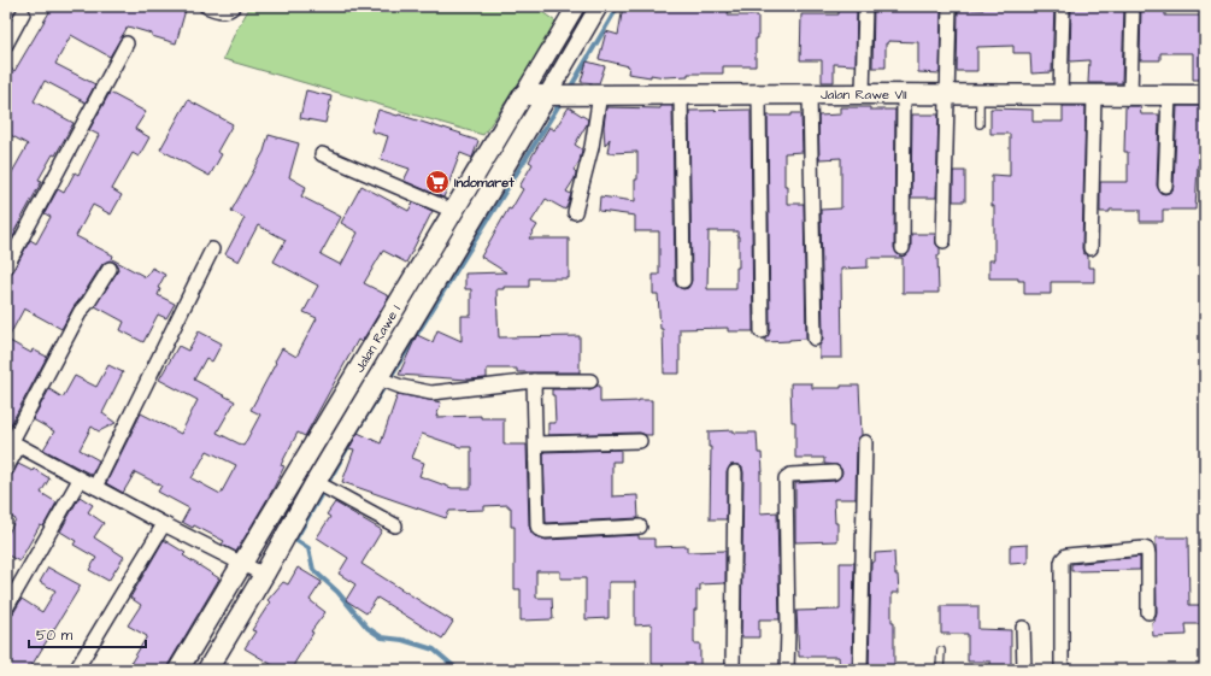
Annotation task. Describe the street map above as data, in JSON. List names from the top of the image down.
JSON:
{
  "streets": {
    "main road": ["Jalan Rawe VII", "Jalan Rawe I"]
  },
  "crossings": [
    ["Jalan Rawe VII", "Jalan Rawe I"]
  ],
  "places": {
    "supermarket": ["Indomaret"]
  },
  "scale_bar": "50 m"
}
